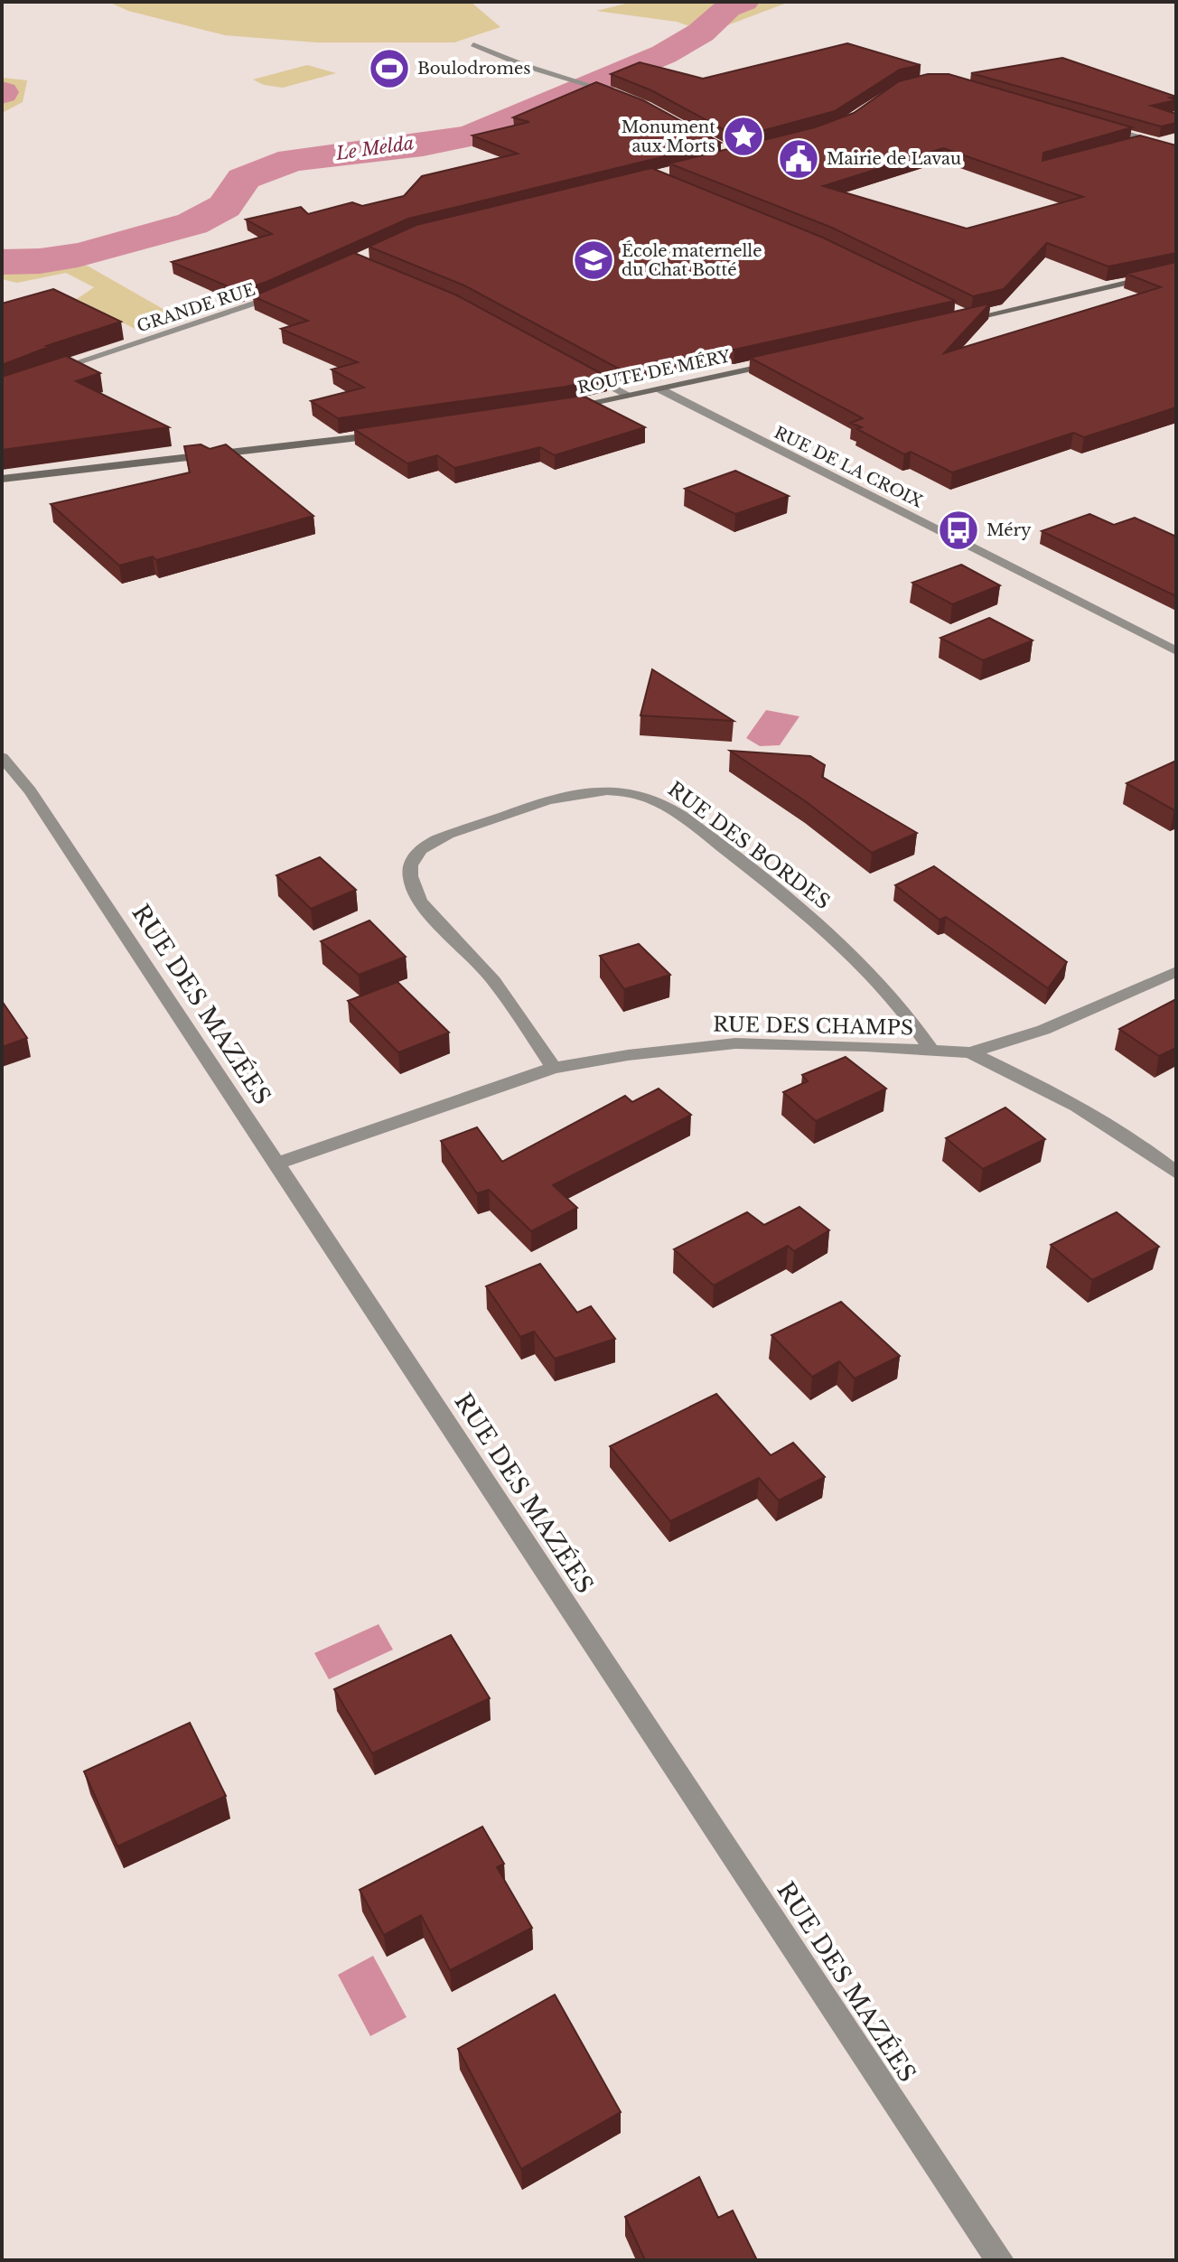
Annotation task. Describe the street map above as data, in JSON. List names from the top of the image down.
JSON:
{
  "streets": {
    "main road": ["ROUTE DE MÉRY"],
    "street": [
      "GRANDE RUE",
      "RUE DE LA CROIX",
      "RUE DES BORDES",
      "RUE DES MAZÉES",
      "RUE DES CHAMPS"
    ]
  },
  "crossings": [
    ["ROUTE DE MÉRY", "RUE DE LA CROIX"],
    ["RUE DES BORDES", "RUE DES CHAMPS"],
    ["RUE DES MAZÉES", "RUE DES CHAMPS"]
  ],
  "water": ["Le Melda"],
  "places": {
    "sports": ["Boulodromes"],
    "place": ["Monument aux Morts"],
    "public building": ["Mairie de Lavau"],
    "school or university": ["École maternelle du Chat Botté"],
    "bus stop": ["Méry"]
  }
}
